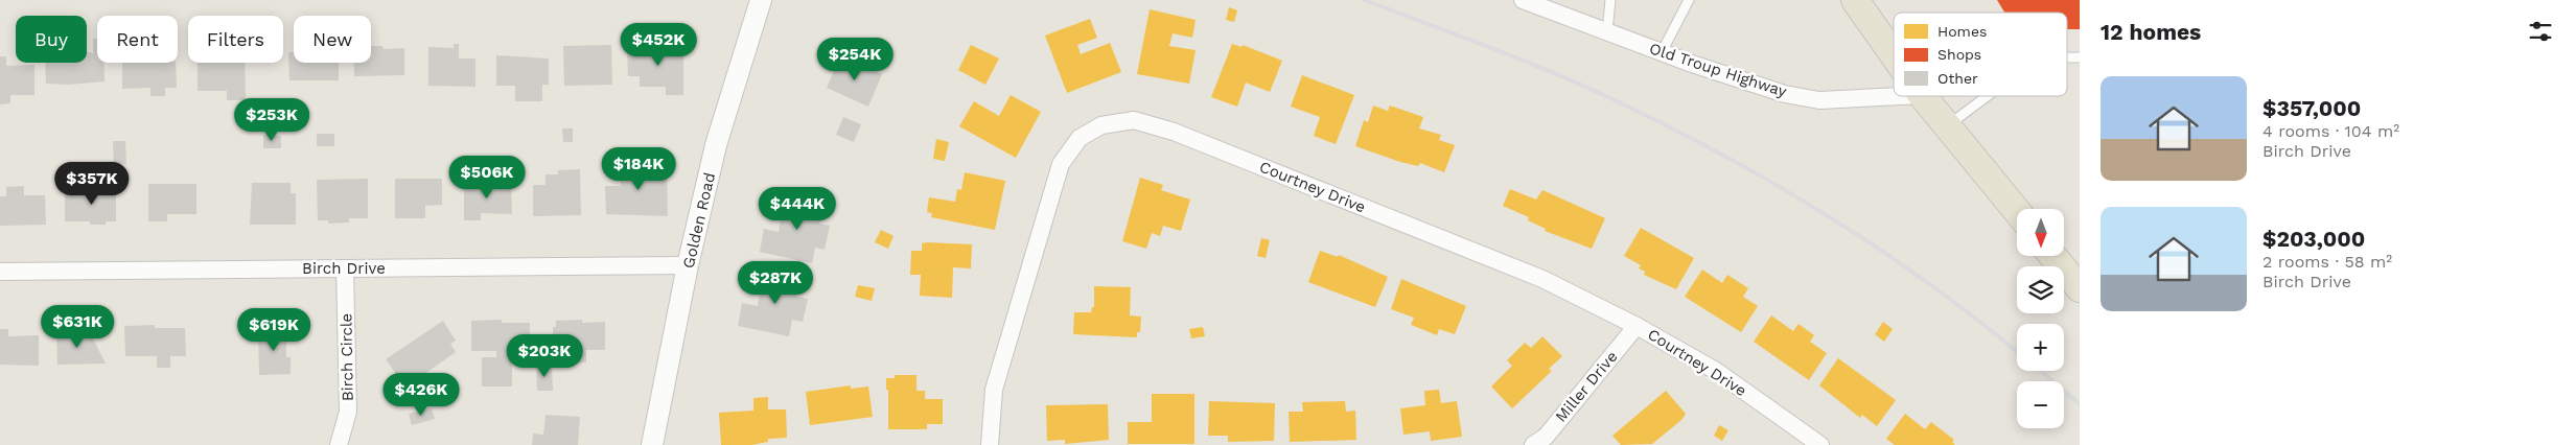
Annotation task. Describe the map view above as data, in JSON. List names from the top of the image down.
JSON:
{
  "streets": {
    "street": [
      "Old Troup Highway",
      "Courtney Drive",
      "Golden Road",
      "Birch Drive",
      "Birch Circle",
      "Miller Drive"
    ]
  },
  "crossings": [
    ["Courtney Drive", "Miller Drive"],
    ["Golden Road", "Birch Drive"],
    ["Birch Drive", "Birch Circle"]
  ],
  "legend": ["Homes", "Shops", "Other"],
  "north": "bottom",
  "page": {
    "heading": "12 homes",
    "chip": [
      "Buy",
      "Rent",
      "Filters",
      "New"
    ],
    "price": [
      "$452K",
      "$254K",
      "$253K",
      "$184K",
      "$506K",
      "$357K",
      "$444K",
      "$287K",
      "$631K",
      "$619K",
      "$203K",
      "$426K"
    ],
    "list": [
      {
        "name": "$357,000",
        "note": "4 rooms · 104 m² · Birch Drive"
      },
      {
        "name": "$203,000",
        "note": "2 rooms · 58 m² · Birch Drive"
      }
    ],
    "map_buttons": ["+", "−"]
  }
}
